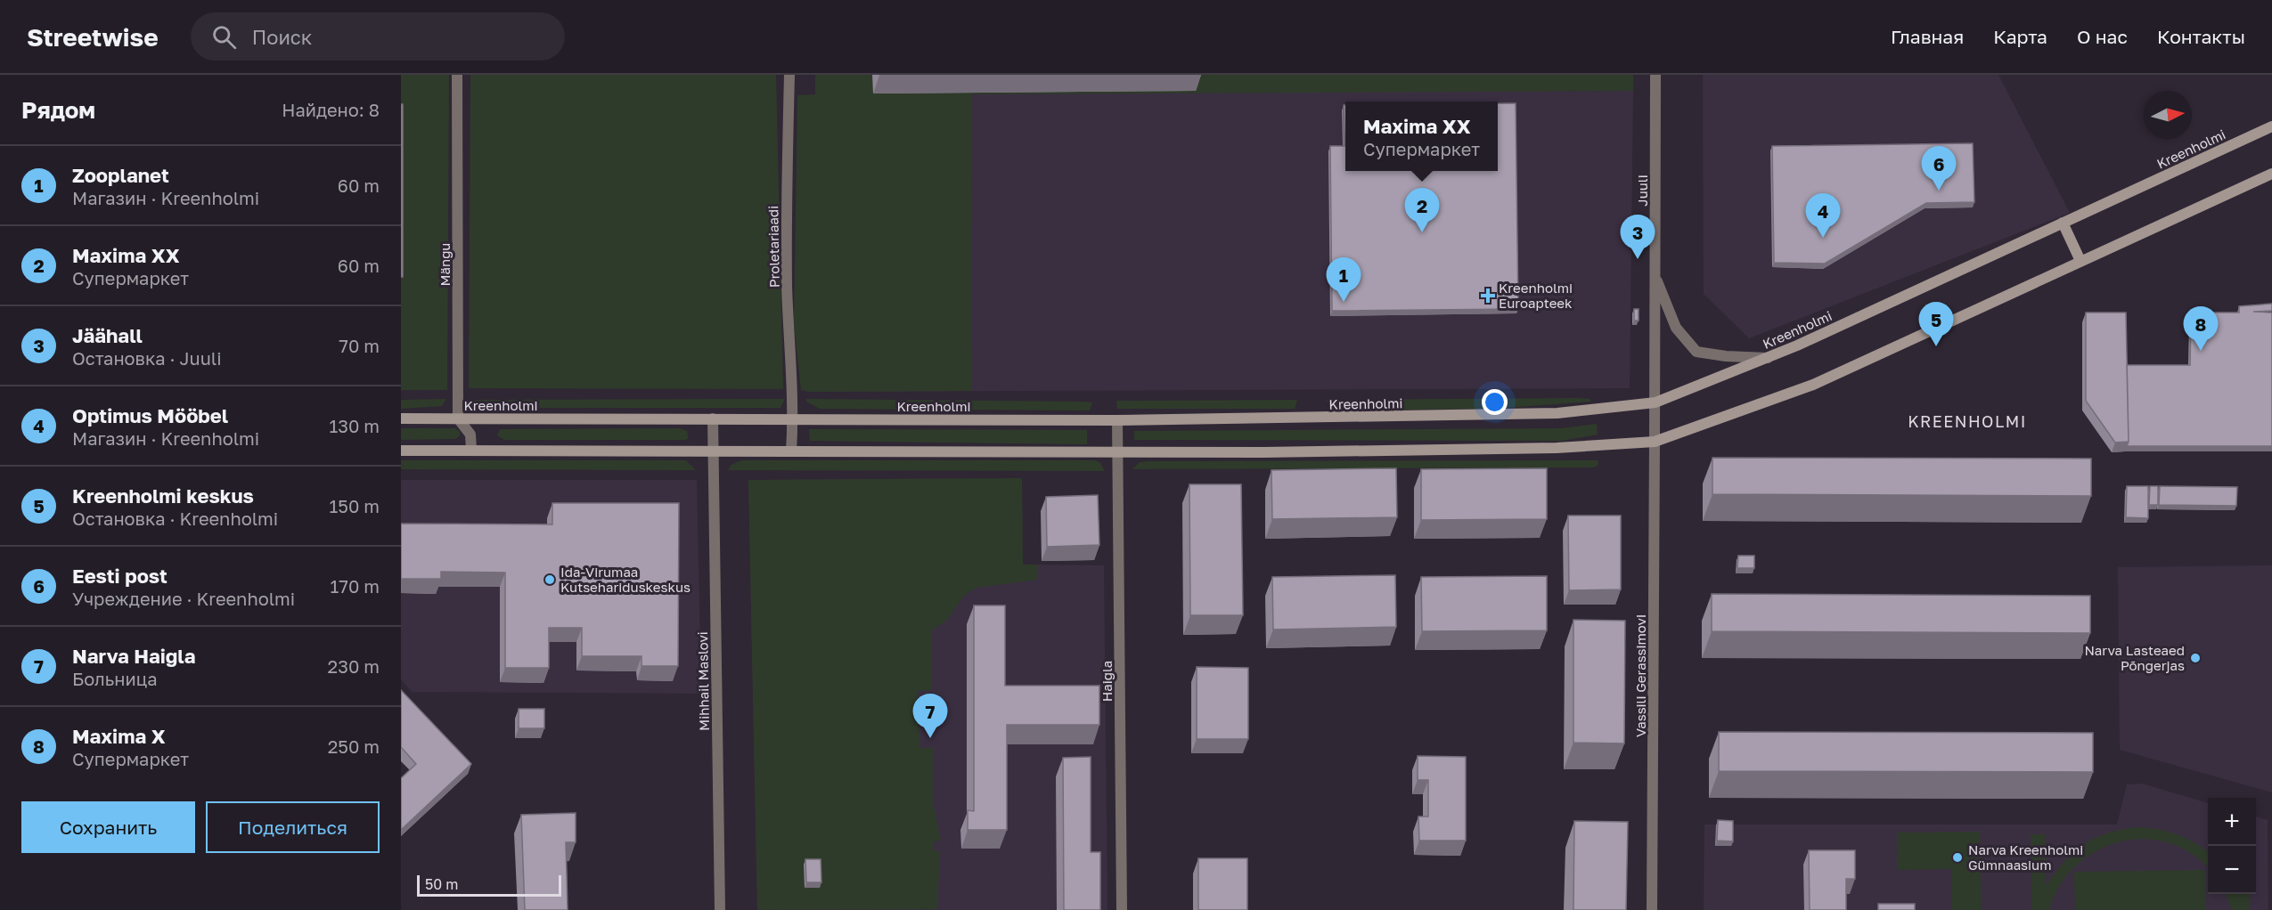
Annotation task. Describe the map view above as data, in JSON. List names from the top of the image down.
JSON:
{
  "streets": {
    "main road": ["Kreenholmi"],
    "street": [
      "Juuli",
      "Proletariaadi",
      "Mängu",
      "Vassili Gerassimovi",
      "Mihhail Maslovi",
      "Haigla"
    ]
  },
  "crossings": [
    ["Kreenholmi", "Juuli"],
    ["Kreenholmi", "Proletariaadi"],
    ["Kreenholmi", "Mängu"],
    ["Kreenholmi", "Vassili Gerassimovi"],
    ["Kreenholmi", "Mihhail Maslovi"],
    ["Kreenholmi", "Haigla"],
    ["Juuli", "Vassili Gerassimovi"]
  ],
  "districts": ["KREENHOLMI"],
  "places": {
    "health": ["Kreenholmi Euroapteek"],
    "other": ["Ida-Virumaa Kutsehariduskeskus", "Narva Lasteaed Põngerjas", "Narva Kreenholmi Gümnaasium"]
  },
  "scale_bar": "50 m",
  "north": "right",
  "page": {
    "header": "Streetwise",
    "search": "Поиск",
    "nav": [
      "Главная",
      "Карта",
      "О нас",
      "Контакты"
    ],
    "heading": ["Рядом", "Найдено: 8"],
    "popup": ["Maxima XX", "Супермаркет"],
    "list": [
      {
        "mark": "1",
        "name": "Zooplanet",
        "note": "Магазин · Kreenholmi",
        "value": "60 m"
      },
      {
        "mark": "2",
        "name": "Maxima XX",
        "note": "Супермаркет",
        "value": "60 m"
      },
      {
        "mark": "3",
        "name": "Jäähall",
        "note": "Остановка · Juuli",
        "value": "70 m"
      },
      {
        "mark": "4",
        "name": "Optimus Mööbel",
        "note": "Магазин · Kreenholmi",
        "value": "130 m"
      },
      {
        "mark": "5",
        "name": "Kreenholmi keskus",
        "note": "Остановка · Kreenholmi",
        "value": "150 m"
      },
      {
        "mark": "6",
        "name": "Eesti post",
        "note": "Учреждение · Kreenholmi",
        "value": "170 m"
      },
      {
        "mark": "7",
        "name": "Narva Haigla",
        "note": "Больница",
        "value": "230 m"
      },
      {
        "mark": "8",
        "name": "Maxima X",
        "note": "Супермаркет",
        "value": "250 m"
      }
    ],
    "pins": [
      "6",
      "2",
      "4",
      "3",
      "1",
      "5",
      "8",
      "7"
    ],
    "buttons": ["Сохранить", "Поделиться"],
    "map_buttons": ["+", "−"],
    "scale": "50 m"
  }
}
